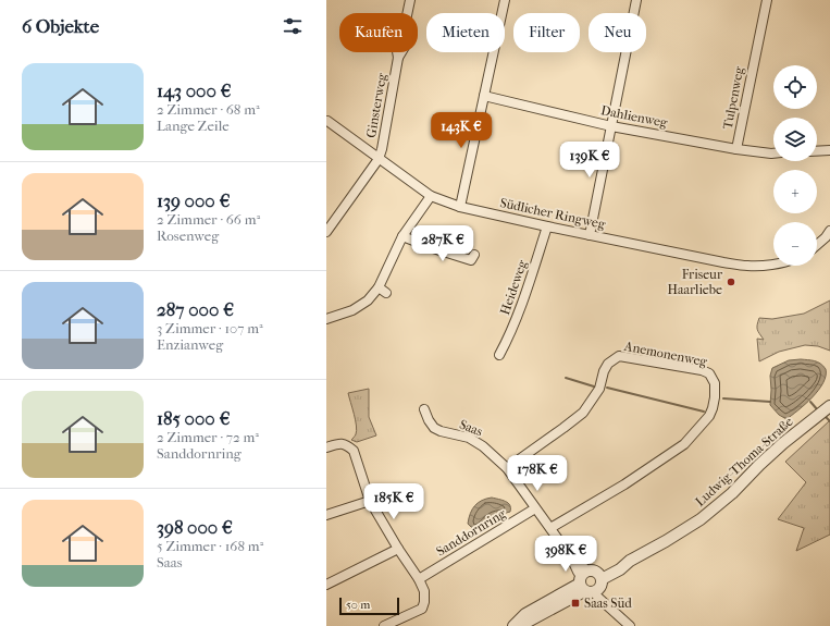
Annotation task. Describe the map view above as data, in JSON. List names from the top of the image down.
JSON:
{
  "streets": {
    "street": [
      "Tulpenweg",
      "Ginsterweg",
      "Dahlienweg",
      "Südlicher Ringweg",
      "Heideweg",
      "Anemonenweg",
      "Saas",
      "Ludwig-Thoma-Straße",
      "Sanddornring"
    ]
  },
  "crossings": [
    ["Tulpenweg", "Dahlienweg"],
    ["Ginsterweg", "Südlicher Ringweg"],
    ["Südlicher Ringweg", "Heideweg"],
    ["Anemonenweg", "Saas"],
    ["Saas", "Ludwig-Thoma-Straße"],
    ["Saas", "Sanddornring"]
  ],
  "places": {
    "other": ["Friseur Haarliebe"],
    "transit": ["Saas Süd"]
  },
  "scale_bar": "50 m",
  "page": {
    "heading": "6 Objekte",
    "chip": [
      "Kaufen",
      "Mieten",
      "Filter",
      "Neu"
    ],
    "list": [
      {
        "name": "143 000 €",
        "note": "2 Zimmer · 68 m² · Lange Zeile"
      },
      {
        "name": "139 000 €",
        "note": "2 Zimmer · 66 m² · Rosenweg"
      },
      {
        "name": "287 000 €",
        "note": "3 Zimmer · 107 m² · Enzianweg"
      },
      {
        "name": "185 000 €",
        "note": "2 Zimmer · 72 m² · Sanddornring"
      },
      {
        "name": "398 000 €",
        "note": "5 Zimmer · 168 m² · Saas"
      }
    ],
    "map_buttons": ["+", "−"],
    "price": [
      "143K €",
      "139K €",
      "287K €",
      "178K €",
      "185K €",
      "398K €"
    ],
    "scale": "50 m"
  }
}
